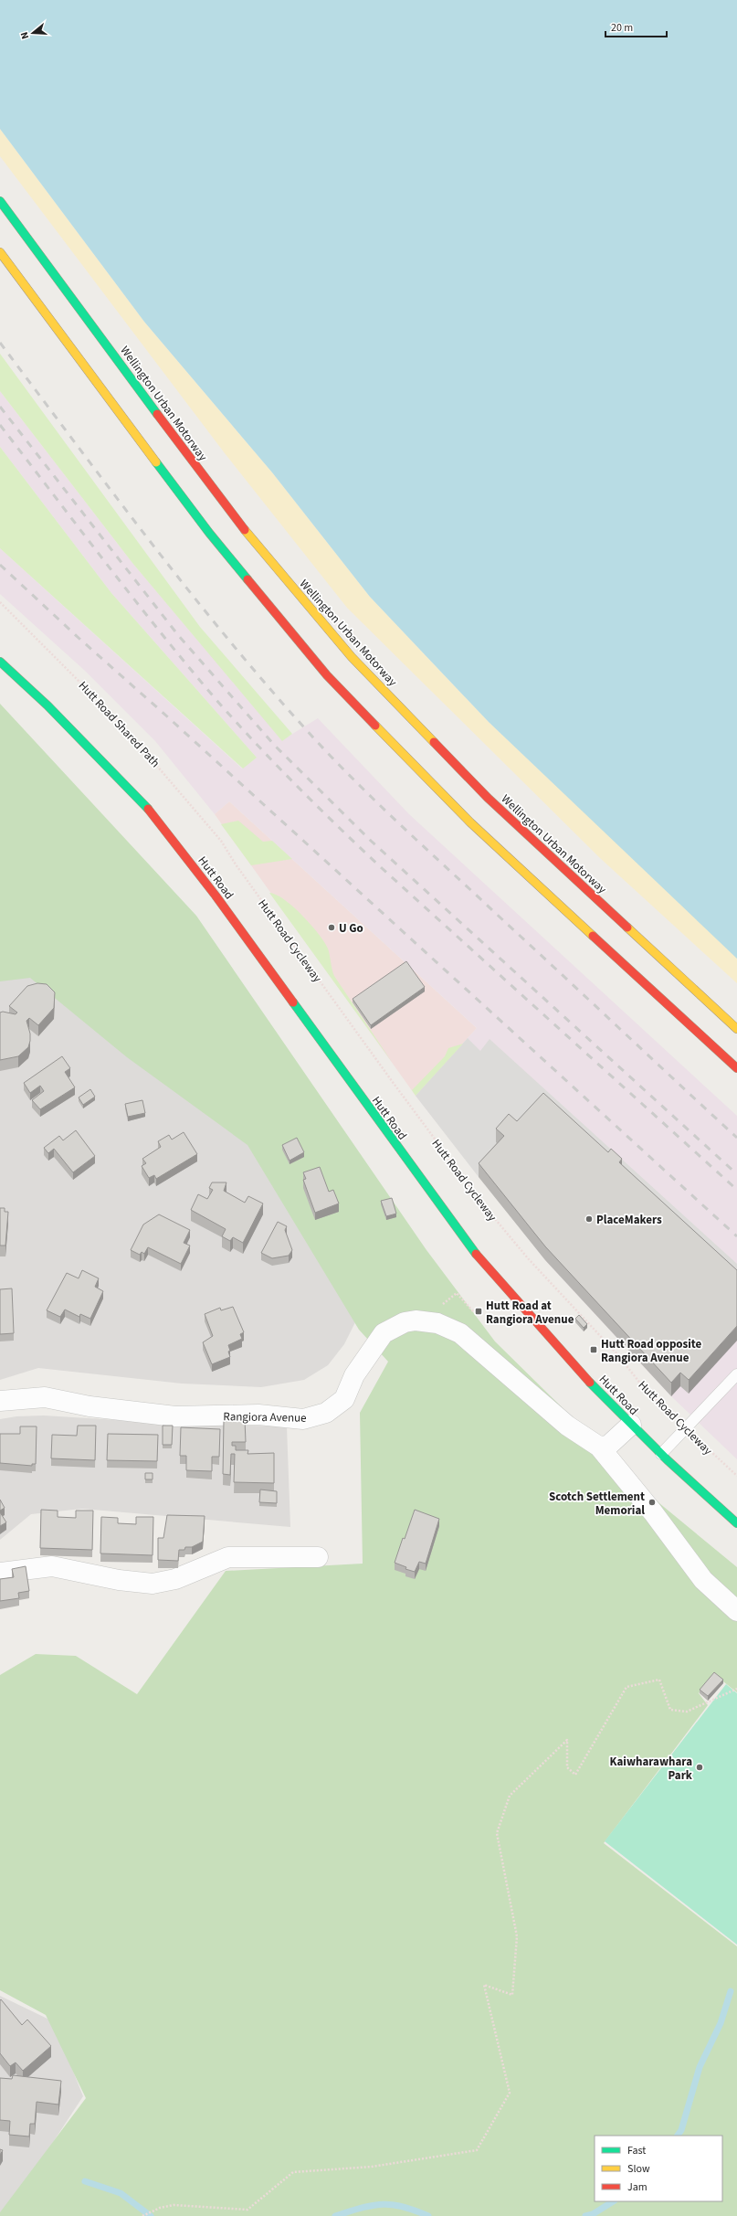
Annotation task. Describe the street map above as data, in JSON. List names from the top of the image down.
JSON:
{
  "streets": {
    "main road": ["Wellington Urban Motorway", "Hutt Road"],
    "street": ["Rangiora Avenue"],
    "path": ["Hutt Road Shared Path", "Hutt Road Cycleway"]
  },
  "crossings": [
    ["Hutt Road Shared Path", "Hutt Road Cycleway"]
  ],
  "places": {
    "other": [
      "U Go",
      "PlaceMakers",
      "Scotch Settlement Memorial",
      "Kaiwharawhara Park"
    ],
    "transit": ["Hutt Road at Rangiora Avenue", "Hutt Road opposite Rangiora Avenue"]
  },
  "legend": ["Fast", "Slow", "Jam"],
  "scale_bar": "20 m",
  "north": "left"
}
